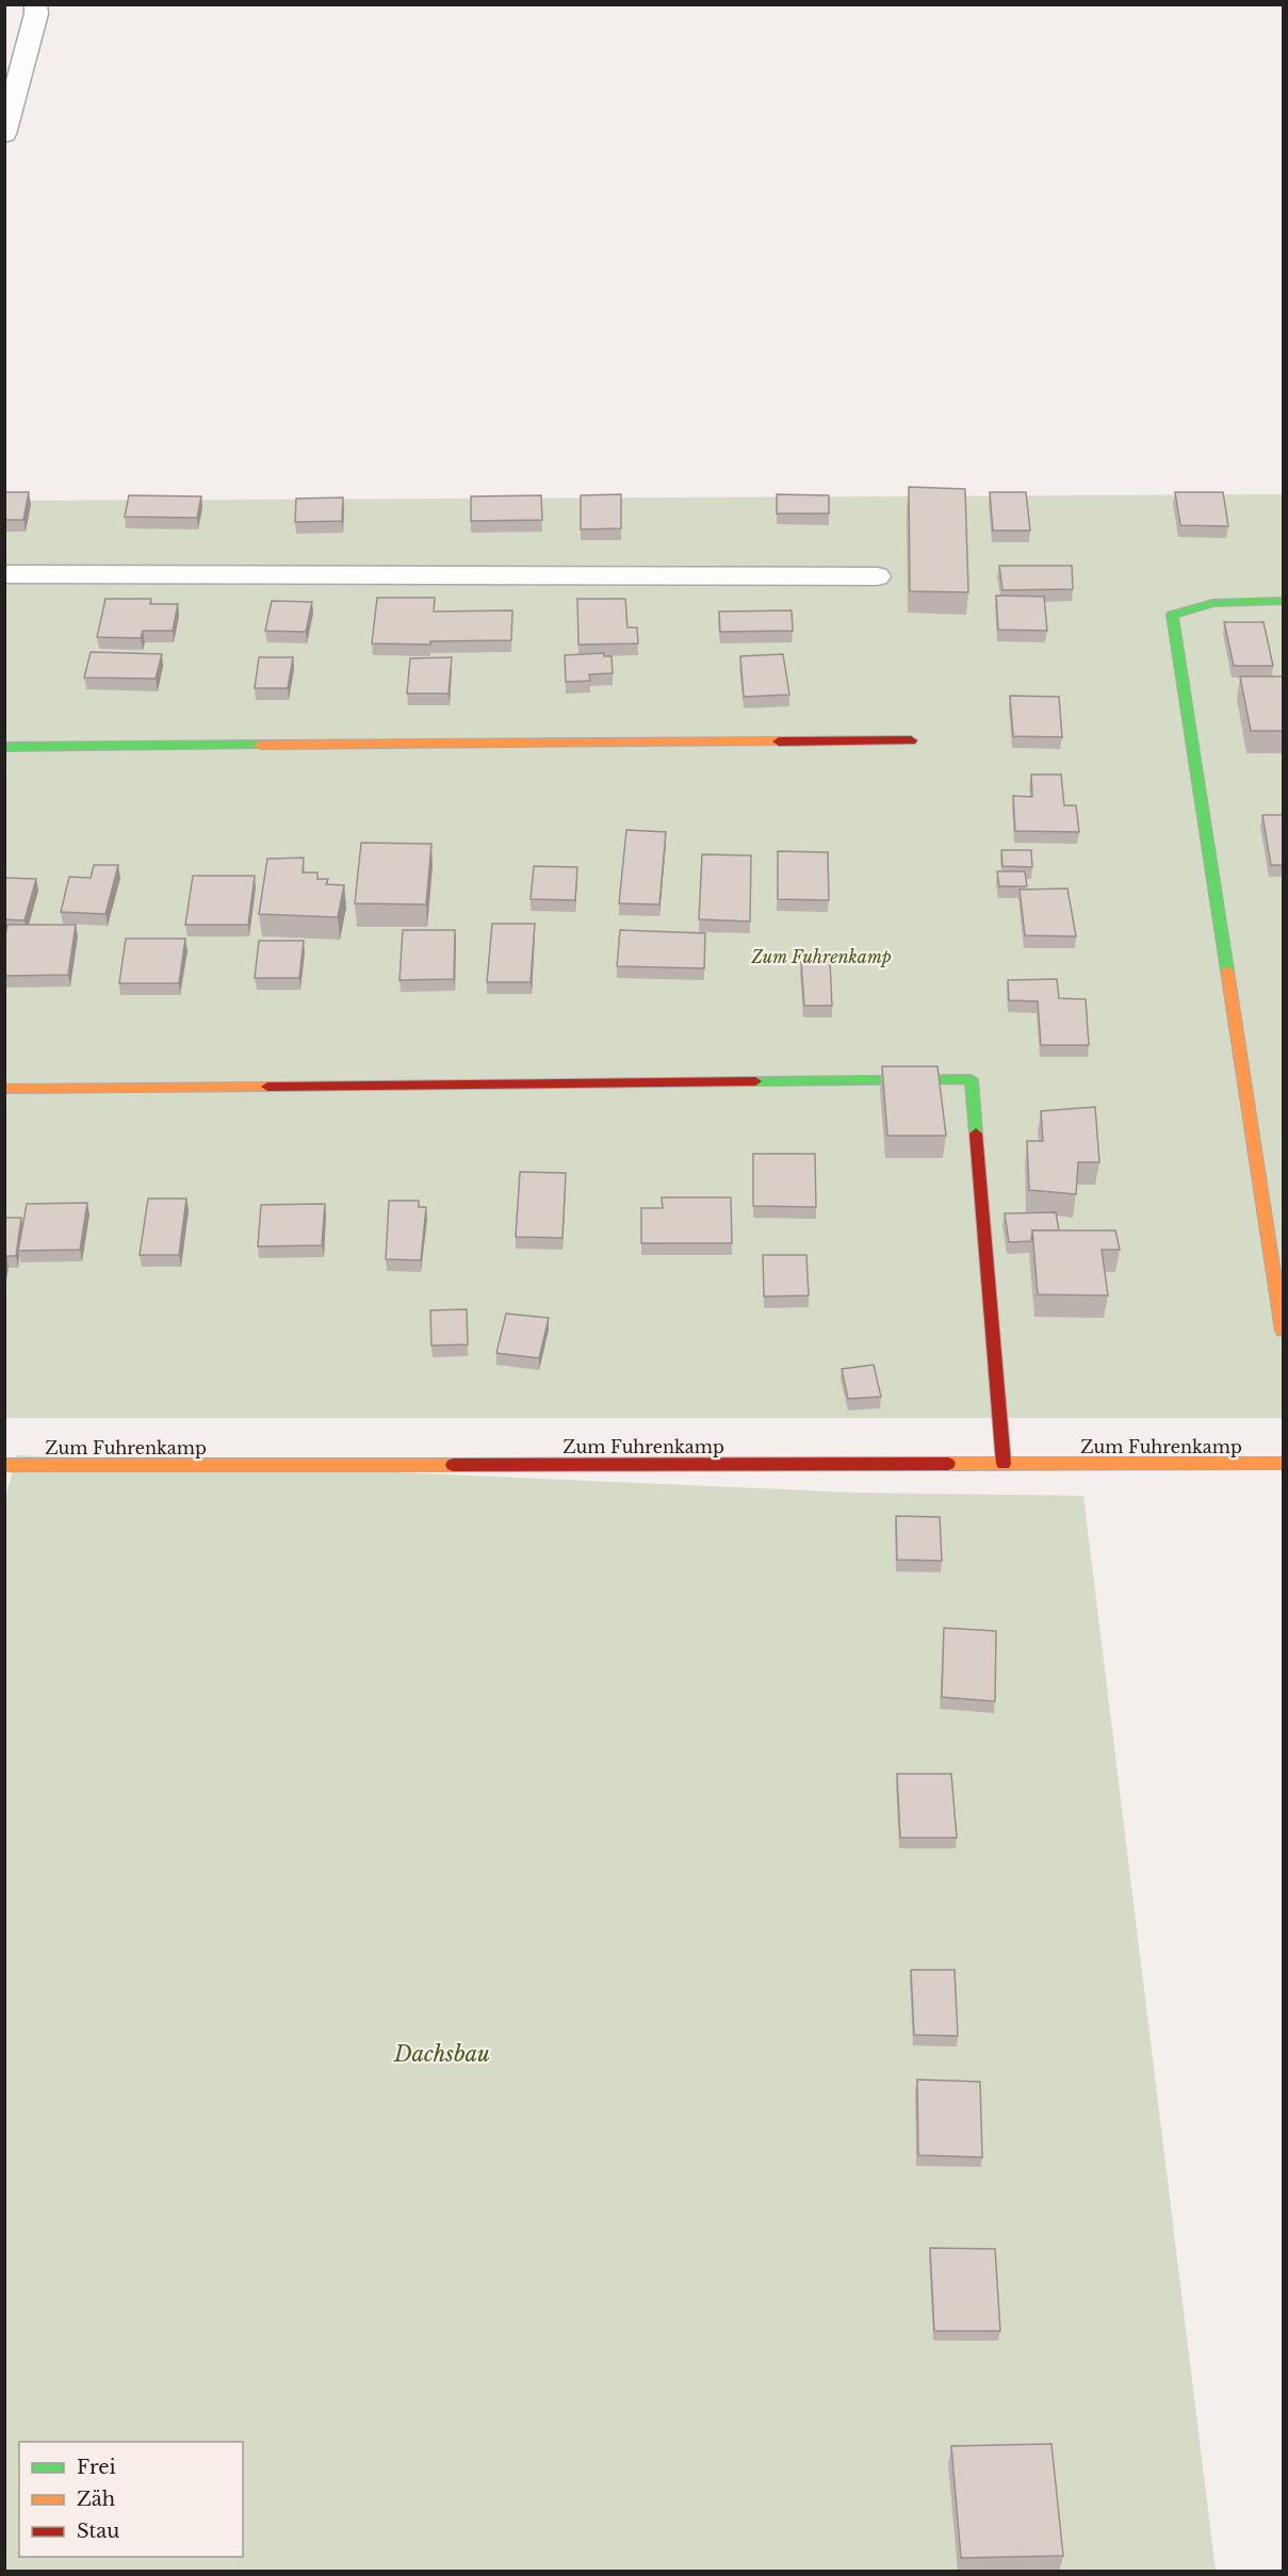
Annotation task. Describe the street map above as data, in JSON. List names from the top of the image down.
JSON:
{
  "streets": {
    "street": ["Zum Fuhrenkamp"]
  },
  "parks": ["Zum Fuhrenkamp", "Dachsbau"],
  "legend": ["Frei", "Zäh", "Stau"]
}
